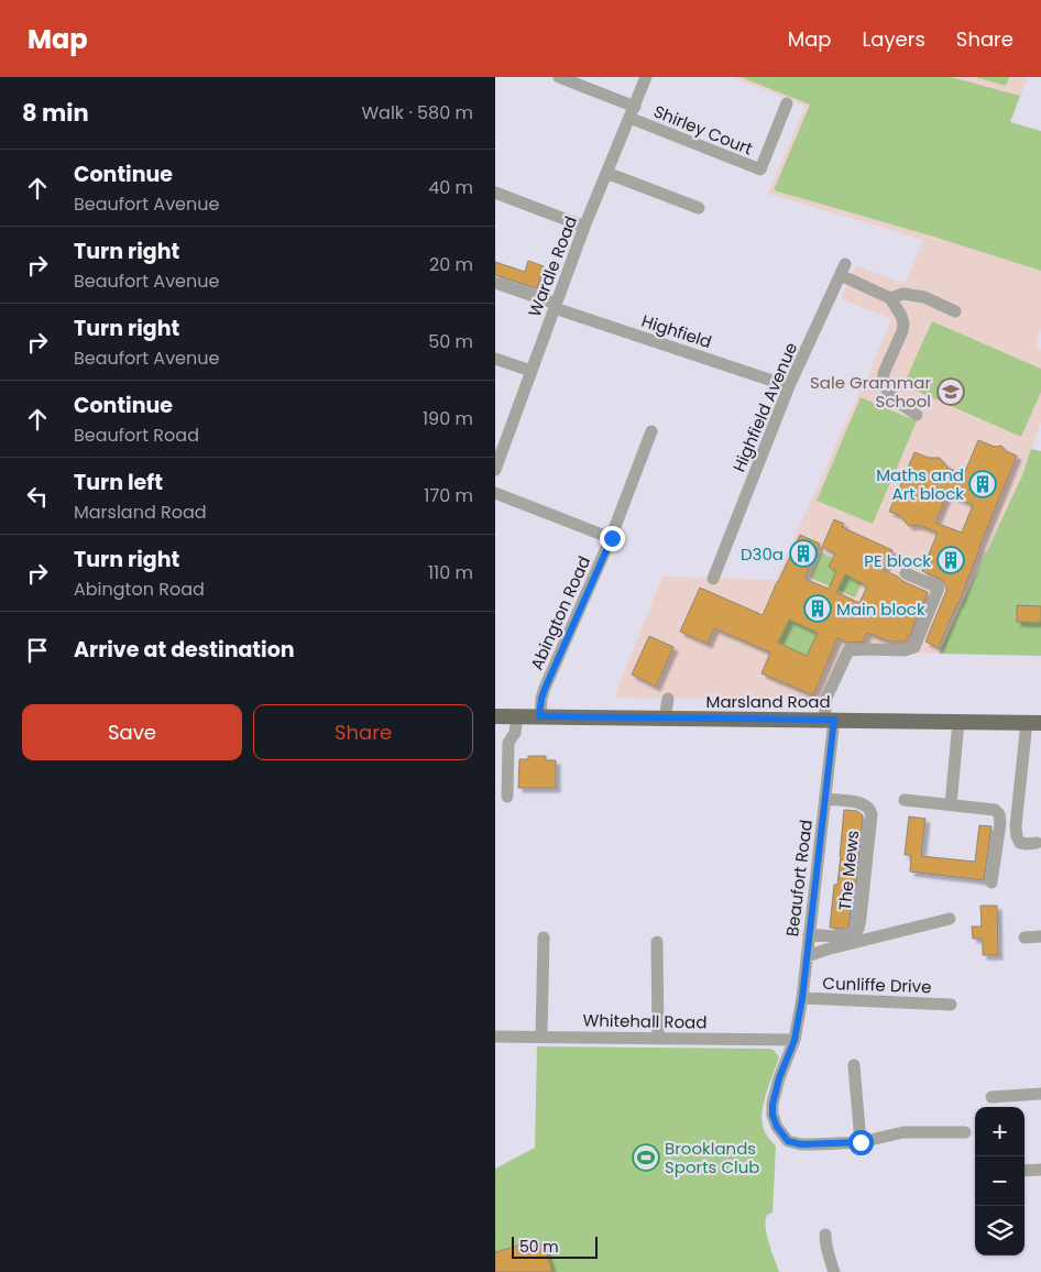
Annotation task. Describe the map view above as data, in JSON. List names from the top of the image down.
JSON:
{
  "streets": {
    "main road": ["Marsland Road"],
    "street": [
      "Shirley Court",
      "Wardle Road",
      "Highfield",
      "Highfield Avenue",
      "Abington Road",
      "The Mews",
      "Beaufort Road",
      "Cunliffe Drive",
      "Whitehall Road"
    ]
  },
  "crossings": [
    ["Shirley Court", "Wardle Road"],
    ["Wardle Road", "Highfield"],
    ["Highfield", "Highfield Avenue"],
    ["Abington Road", "Marsland Road"],
    ["Marsland Road", "Beaufort Road"],
    ["The Mews", "Beaufort Road"],
    ["Beaufort Road", "Cunliffe Drive"],
    ["Beaufort Road", "Whitehall Road"]
  ],
  "places": {
    "school or university": ["Sale Grammar School"],
    "building": [
      "Maths and Art block",
      "D30a",
      "PE block",
      "Main block"
    ],
    "sports": ["Brooklands Sports Club"]
  },
  "scale_bar": "50 m",
  "page": {
    "header": "Map",
    "nav": ["Map", "Layers", "Share"],
    "heading": ["8 min", "Walk · 580 m"],
    "list": [
      ["Continue", "Beaufort Avenue", "40 m"],
      ["Turn right", "Beaufort Avenue", "20 m"],
      ["Turn right", "Beaufort Avenue", "50 m"],
      ["Continue", "Beaufort Road", "190 m"],
      ["Turn left", "Marsland Road", "170 m"],
      ["Turn right", "Abington Road", "110 m"],
      "Arrive at destination"
    ],
    "buttons": ["Save", "Share"],
    "map_buttons": ["+", "−"],
    "scale": "50 m"
  }
}
